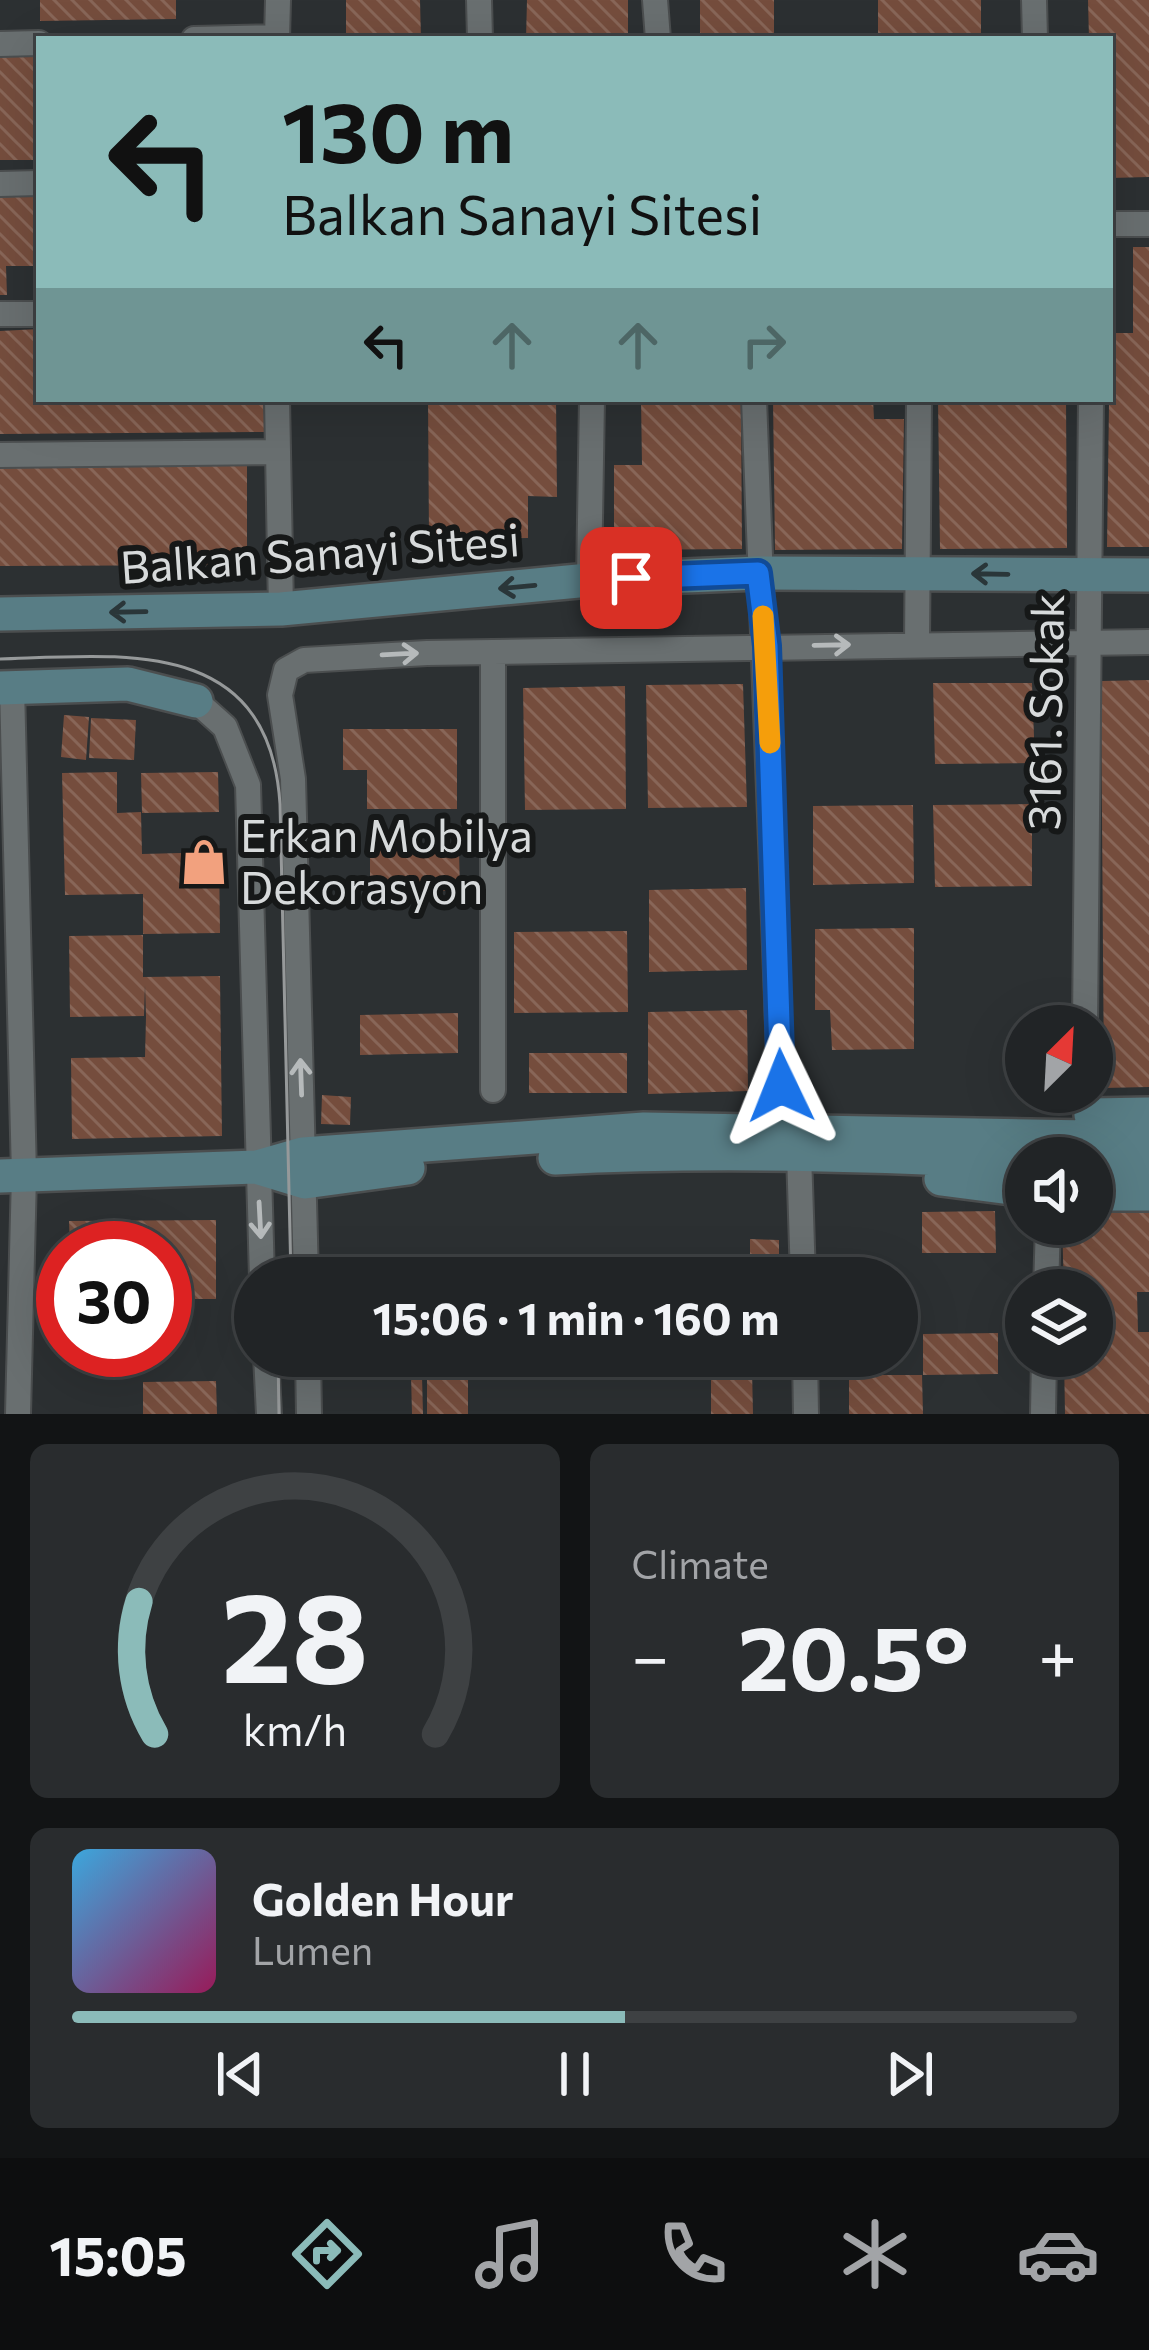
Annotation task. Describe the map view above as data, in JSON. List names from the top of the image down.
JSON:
{
  "streets": {
    "street": ["Balkan Sanayi Sitesi", "3161. Sokak"]
  },
  "crossings": [
    ["Balkan Sanayi Sitesi", "3161. Sokak"]
  ],
  "places": {
    "shop": ["Erkan Mobilya Dekorasyon"]
  },
  "north": "top right",
  "page": {
    "turn": ["130 m", "Balkan Sanayi Sitesi"],
    "limit": "30",
    "trip": "15:06 · 1 min · 160 m",
    "tile": "Climate",
    "heat": ["−", "20.5°", "+"],
    "song": ["Golden Hour", "Lumen"],
    "tabs": "15:05",
    "gauge": ["28", "km/h"]
  }
}
